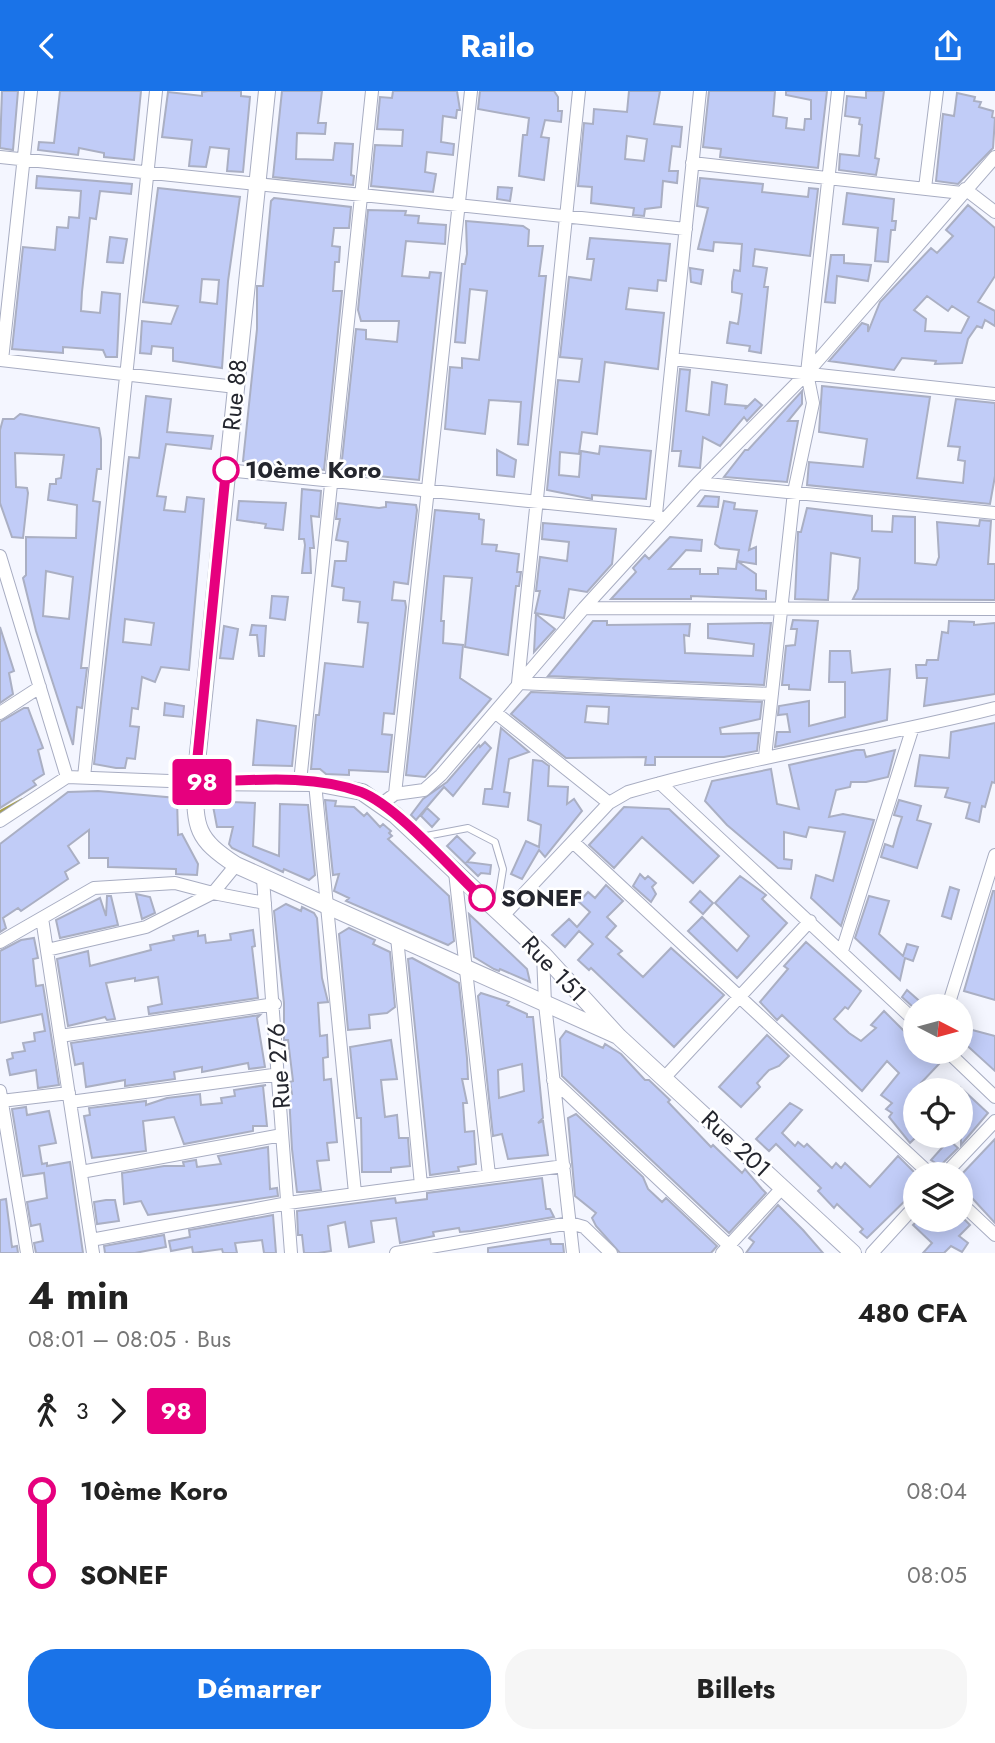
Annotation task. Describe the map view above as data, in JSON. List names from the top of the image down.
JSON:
{
  "streets": {
    "main road": ["Rue 88", "Rue 151", "Rue 201"],
    "street": ["Rue 276"]
  },
  "crossings": [
    ["Rue 88", "Rue 151"],
    ["Rue 88", "Rue 276"],
    ["Rue 88", "Rue 201"],
    ["Rue 151", "Rue 201"]
  ],
  "places": ["10ème Koro", "SONEF"],
  "lines": ["bus line 98"],
  "north": "right",
  "page": {
    "header": "Railo",
    "on_map": "98",
    "heading": ["4 min", "08:01 – 08:05 · Bus", "480 CFA"],
    "legs": ["3", "98"],
    "list": [
      {
        "name": "10ème Koro",
        "value": "08:04"
      },
      {
        "name": "SONEF",
        "value": "08:05"
      }
    ],
    "buttons": ["Démarrer", "Billets"]
  }
}
